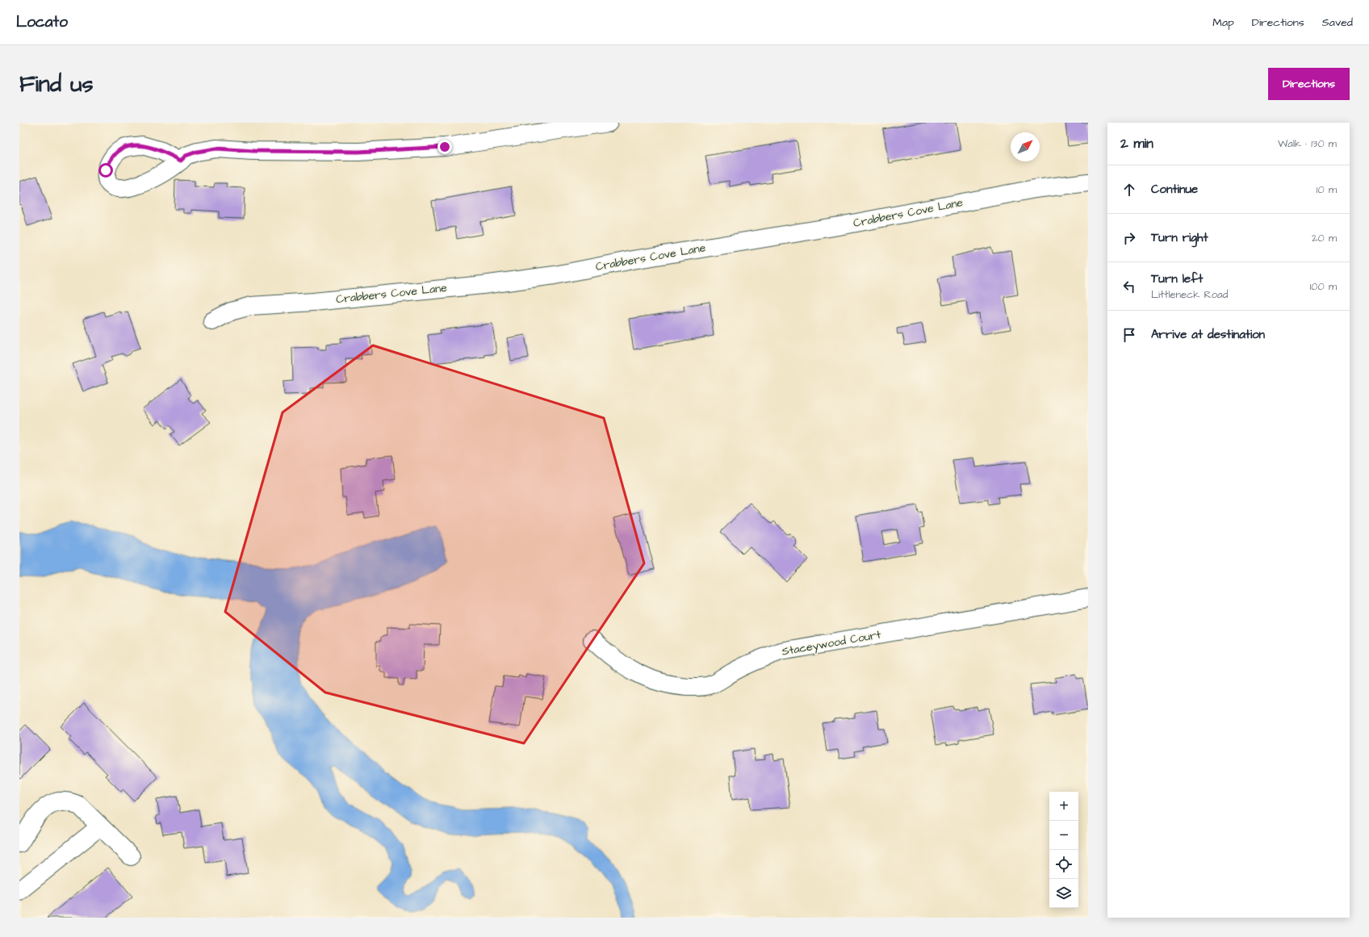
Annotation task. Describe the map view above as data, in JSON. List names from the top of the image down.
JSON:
{
  "streets": {
    "street": ["Crabbers Cove Lane", "Staceywood Court"]
  },
  "north": "top right",
  "page": {
    "header": "Locato",
    "nav": ["Map", "Directions", "Saved"],
    "buttons": "Directions",
    "title": "Find us",
    "heading": ["2 min", "Walk · 130 m"],
    "list": [
      ["Continue", "10 m"],
      ["Turn right", "20 m"],
      ["Turn left", "Littleneck Road", "100 m"],
      "Arrive at destination"
    ],
    "map_buttons": ["+", "−"]
  }
}
